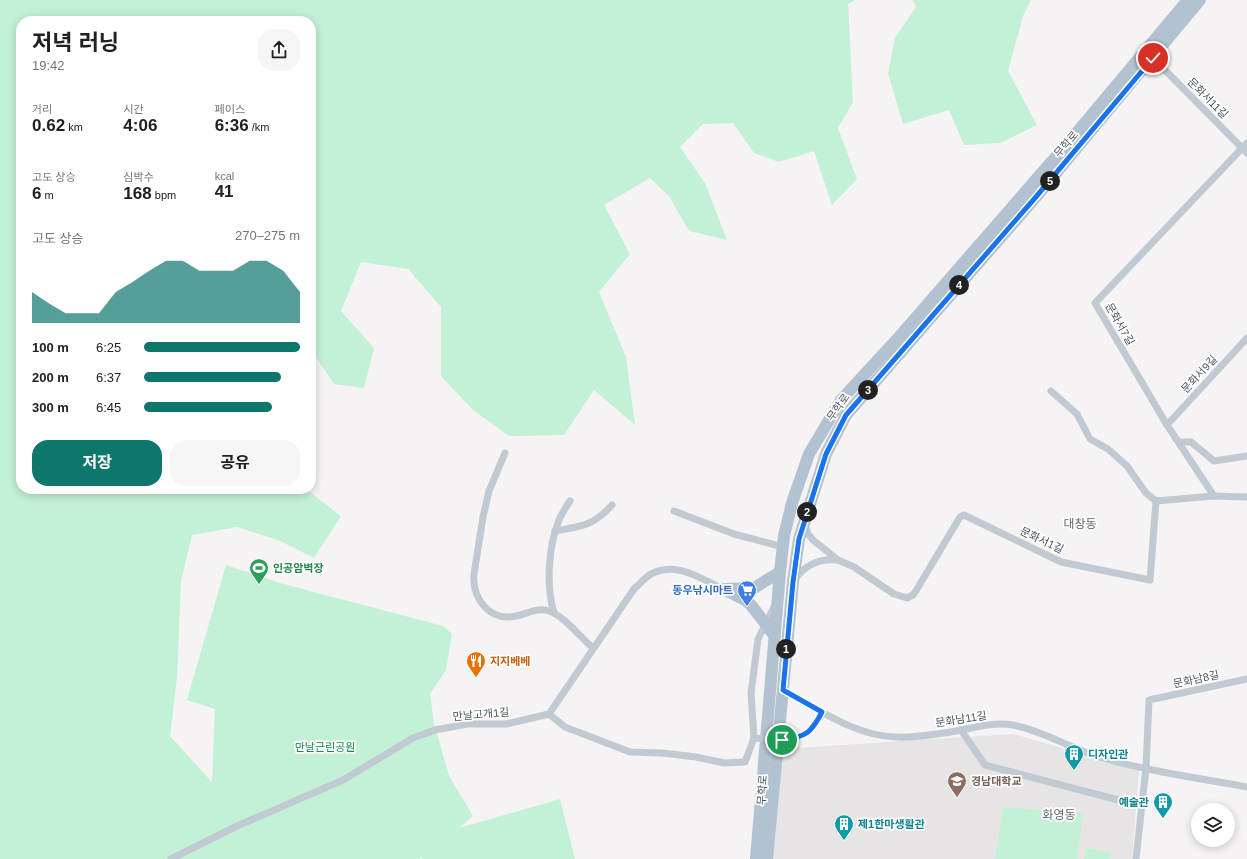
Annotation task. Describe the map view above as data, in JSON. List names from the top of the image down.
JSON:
{
  "streets": {
    "main road": ["무학로"],
    "street": [
      "문화서11길",
      "문화서7길",
      "문화서9길",
      "문화서1길",
      "문화남8길",
      "만날고개1길",
      "문화남11길"
    ]
  },
  "crossings": [
    ["문화서11길", "무학로"],
    ["문화서11길", "문화서7길"],
    ["무학로", "문화서1길"],
    ["무학로", "문화남11길"],
    ["문화서7길", "문화서9길"],
    ["문화남8길", "문화남11길"]
  ],
  "districts": ["대창동", "화영동"],
  "parks": ["만날근린공원"],
  "places": {
    "sports": ["인공암벽장"],
    "supermarket": ["동우낚시마트"],
    "restaurant": ["지지베베"],
    "building": ["디자인관", "예술관", "제1한마생활관"],
    "school or university": ["경남대학교"]
  },
  "page": {
    "heading": ["저녁 러닝", "19:42"],
    "stats": [
      ["거리", "0.62 km"],
      ["시간", "4:06"],
      ["페이스", "6:36 /km"],
      ["고도 상승", "6 m"],
      ["심박수", "168 bpm"],
      ["kcal", "41"]
    ],
    "pins": [
      "5",
      "4",
      "3",
      "2",
      "1"
    ],
    "chart": ["고도 상승", "270–275 m"],
    "list": [
      {
        "name": "100 m",
        "note": "6:25"
      },
      {
        "name": "200 m",
        "note": "6:37"
      },
      {
        "name": "300 m",
        "note": "6:45"
      }
    ],
    "buttons": ["저장", "공유"]
  }
}
